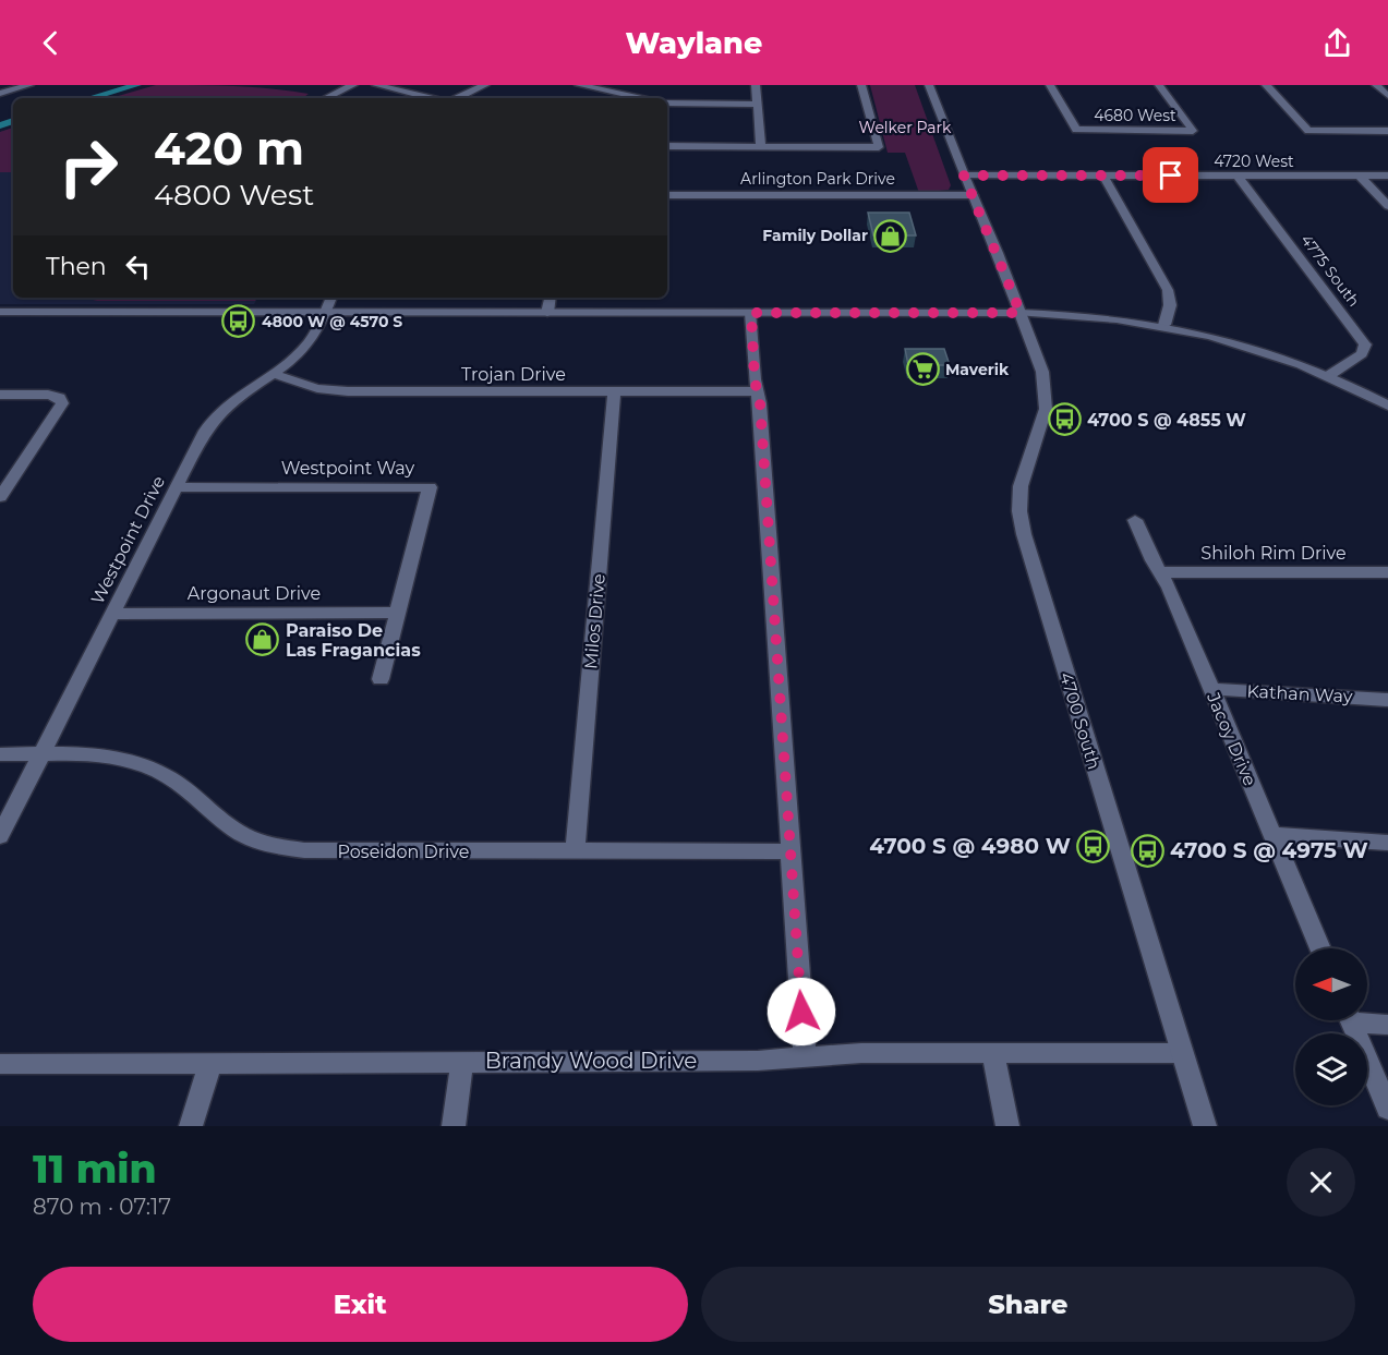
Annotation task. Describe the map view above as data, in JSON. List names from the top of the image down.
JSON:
{
  "streets": {
    "street": [
      "4680 West",
      "4720 West",
      "Arlington Park Drive",
      "4775 South",
      "Trojan Drive",
      "Westpoint Way",
      "Westpoint Drive",
      "Shiloh Rim Drive",
      "Argonaut Drive",
      "Milos Drive",
      "Kathan Way",
      "4700 South",
      "Jacoy Drive",
      "Poseidon Drive",
      "Brandy Wood Drive"
    ]
  },
  "crossings": [
    ["4720 West", "4775 South"],
    ["4720 West", "4700 South"],
    ["Arlington Park Drive", "4700 South"],
    ["Trojan Drive", "Westpoint Drive"],
    ["Trojan Drive", "Milos Drive"],
    ["Westpoint Way", "Westpoint Drive"],
    ["Westpoint Way", "Argonaut Drive"],
    ["Westpoint Drive", "Argonaut Drive"],
    ["Westpoint Drive", "Poseidon Drive"],
    ["Shiloh Rim Drive", "Jacoy Drive"],
    ["Milos Drive", "Poseidon Drive"],
    ["Kathan Way", "Jacoy Drive"],
    ["4700 South", "Brandy Wood Drive"]
  ],
  "parks": ["Welker Park"],
  "places": {
    "shop": ["Family Dollar", "Paraiso De Las Fragancias"],
    "bus stop": [
      "4800 W @ 4570 S",
      "4700 S @ 4855 W",
      "4700 S @ 4980 W",
      "4700 S @ 4975 W"
    ],
    "supermarket": ["Maverik"]
  },
  "north": "left",
  "page": {
    "header": "Waylane",
    "turn": ["420 m", "4800 West"],
    "then": "Then",
    "heading": ["11 min", "870 m · 07:17"],
    "buttons": ["Exit", "Share"]
  }
}
